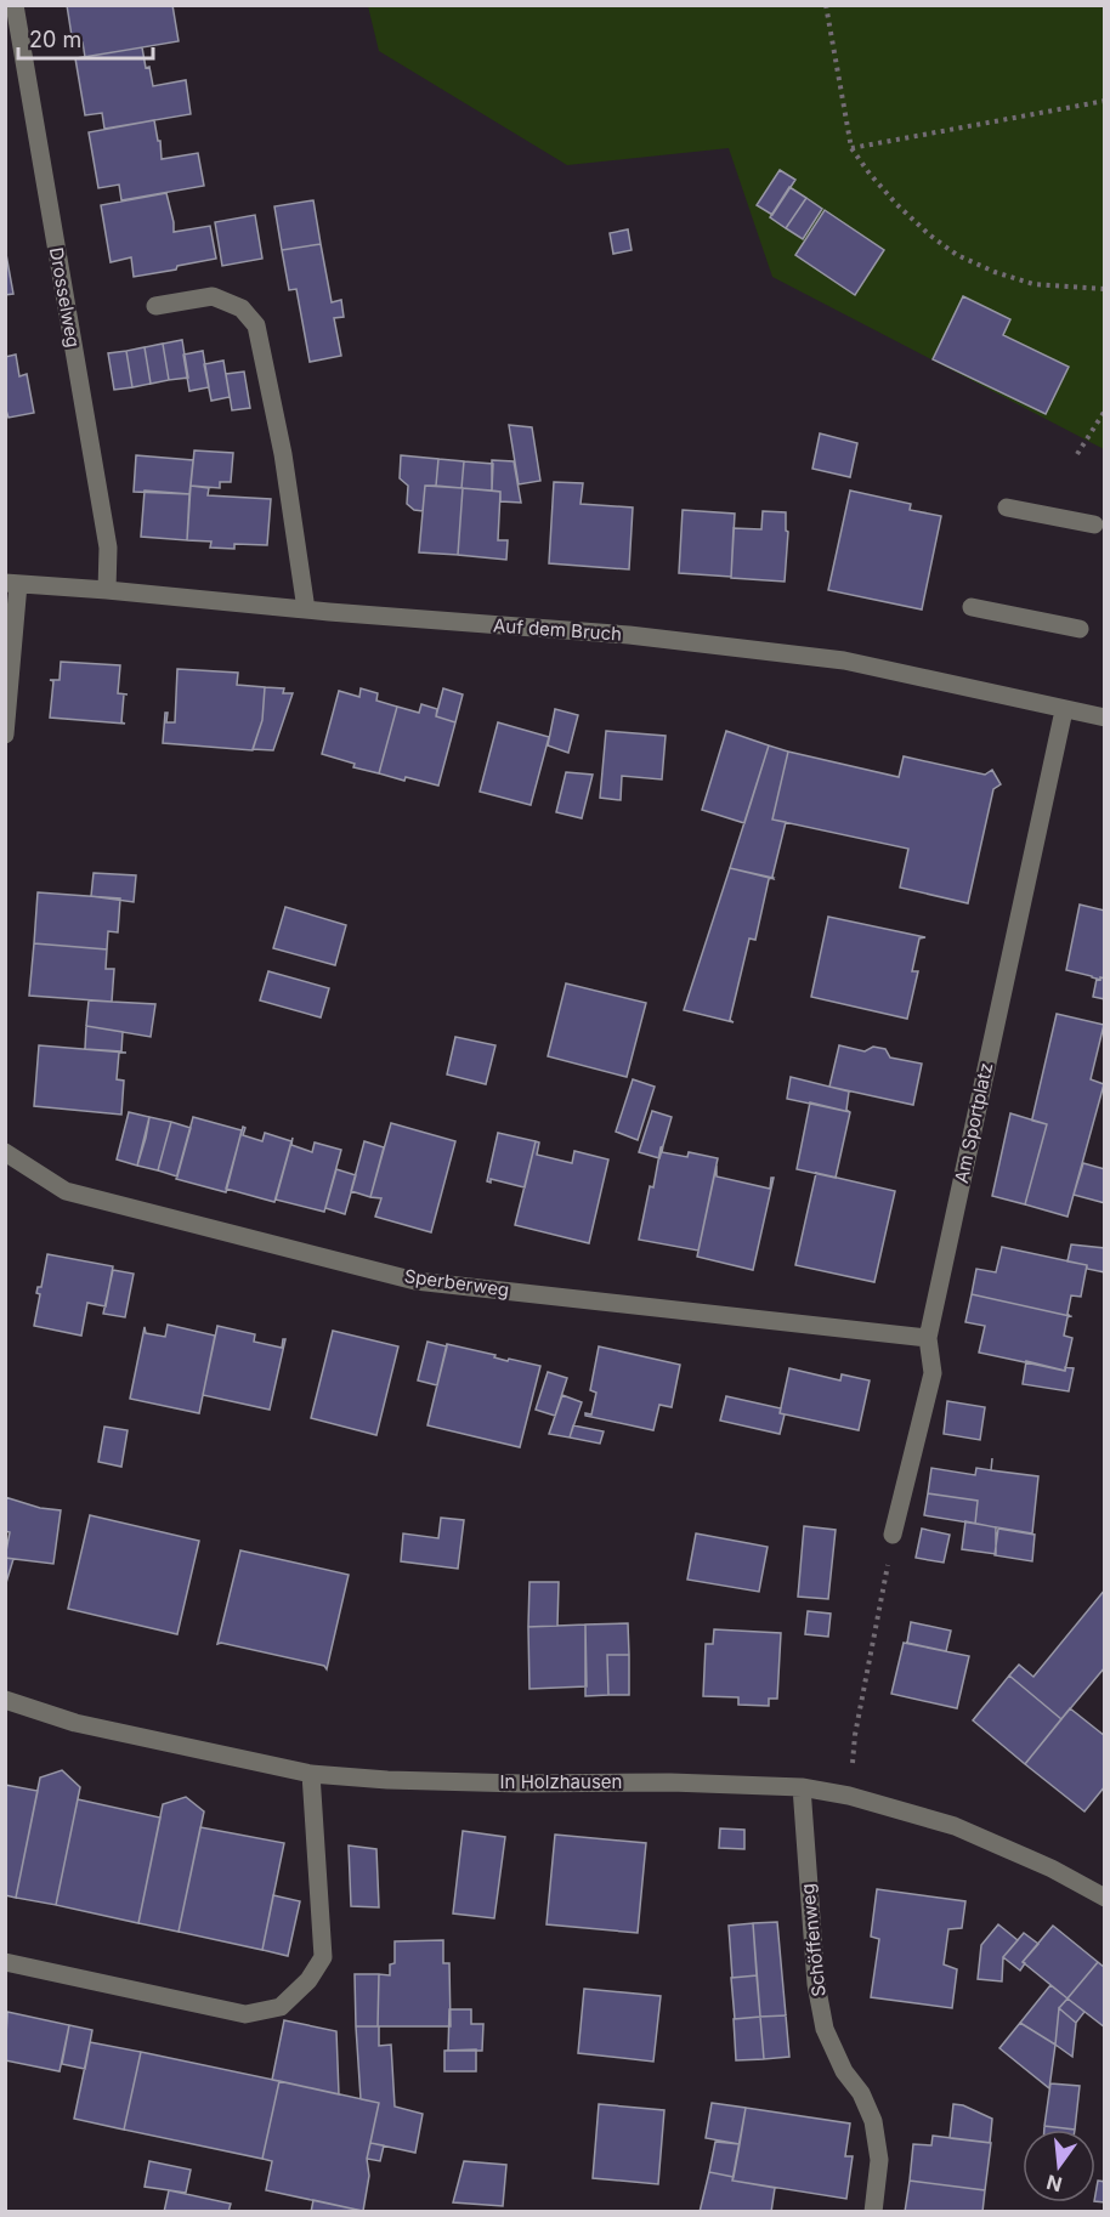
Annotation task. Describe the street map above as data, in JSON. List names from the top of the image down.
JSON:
{
  "streets": {
    "street": [
      "Drosselweg",
      "Auf dem Bruch",
      "Am Sportplatz",
      "Sperberweg",
      "In Holzhausen",
      "Schöffenweg"
    ]
  },
  "crossings": [
    ["Drosselweg", "Auf dem Bruch"],
    ["Auf dem Bruch", "Am Sportplatz"],
    ["Am Sportplatz", "Sperberweg"],
    ["In Holzhausen", "Schöffenweg"]
  ],
  "scale_bar": "20 m",
  "north": "bottom"
}
